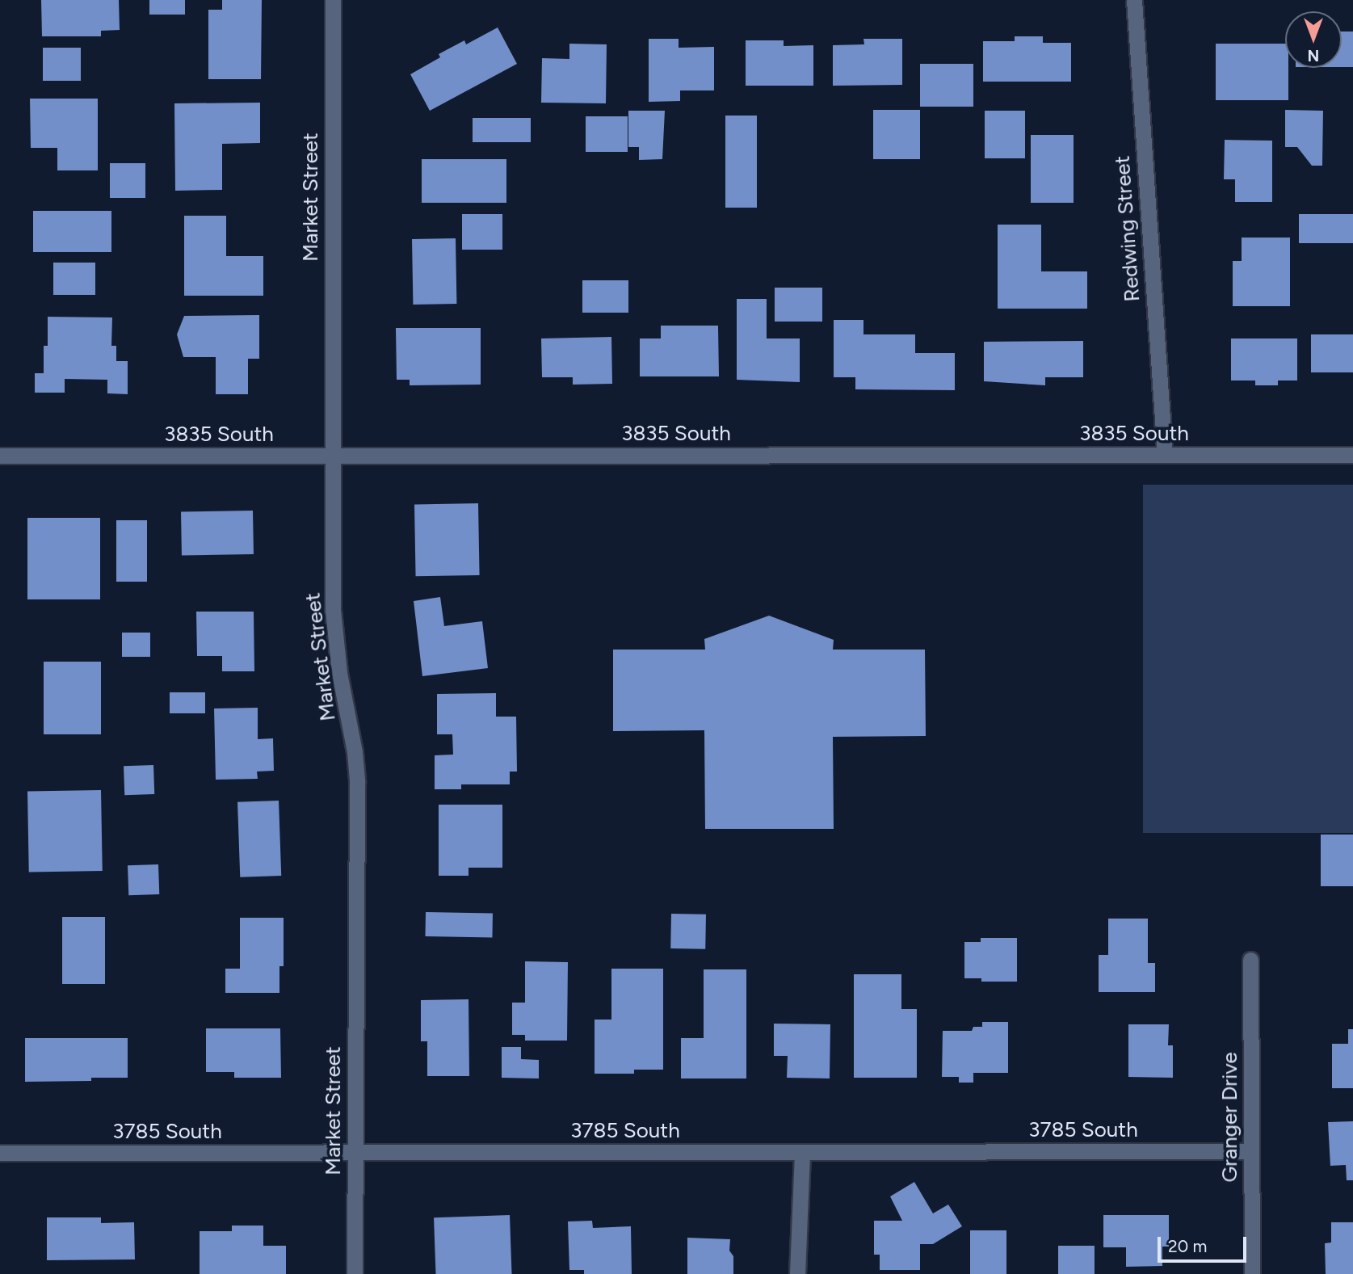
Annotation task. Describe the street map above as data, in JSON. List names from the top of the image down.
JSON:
{
  "streets": {
    "street": [
      "Market Street",
      "Redwing Street",
      "3835 South",
      "Granger Drive",
      "3785 South"
    ]
  },
  "crossings": [
    ["Market Street", "3835 South"],
    ["Market Street", "3785 South"],
    ["Redwing Street", "3835 South"],
    ["Granger Drive", "3785 South"]
  ],
  "scale_bar": "20 m",
  "north": "bottom"
}
